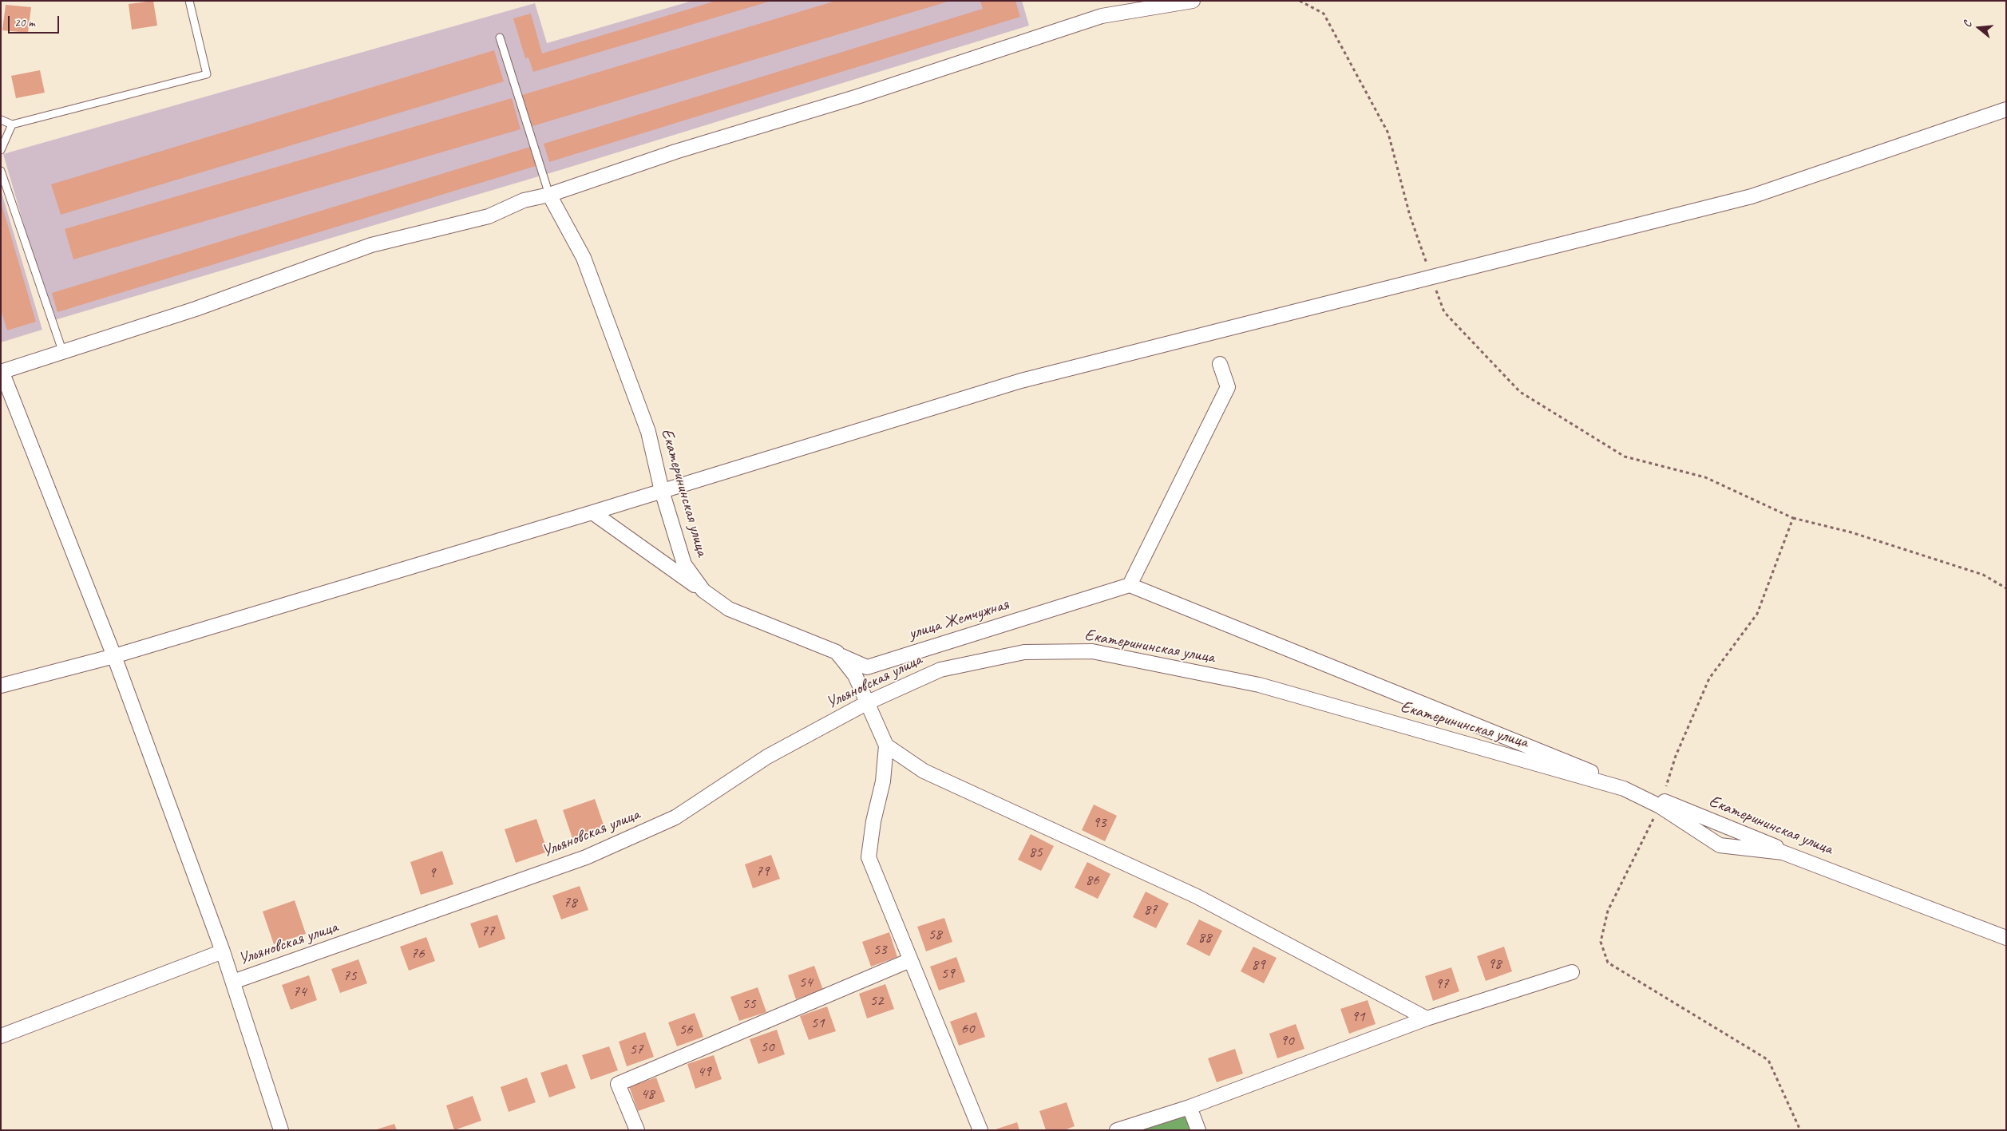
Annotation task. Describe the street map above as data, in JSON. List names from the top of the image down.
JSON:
{
  "streets": {
    "street": ["Екатерининская улица", "улица Жемчужная", "Ульяновская улица"]
  },
  "crossings": [
    ["Екатерининская улица", "улица Жемчужная"],
    ["Екатерининская улица", "Ульяновская улица"]
  ],
  "house_numbers": [
    "93",
    "85",
    "79",
    "9",
    "86",
    "78",
    "87",
    "77",
    "58",
    "88",
    "53",
    "76",
    "98",
    "89",
    "59",
    "75",
    "54",
    "97",
    "74",
    "52",
    "55",
    "91",
    "51",
    "60",
    "56",
    "90",
    "50",
    "57",
    "49",
    "48"
  ],
  "scale_bar": "20 m",
  "north": "left"
}
